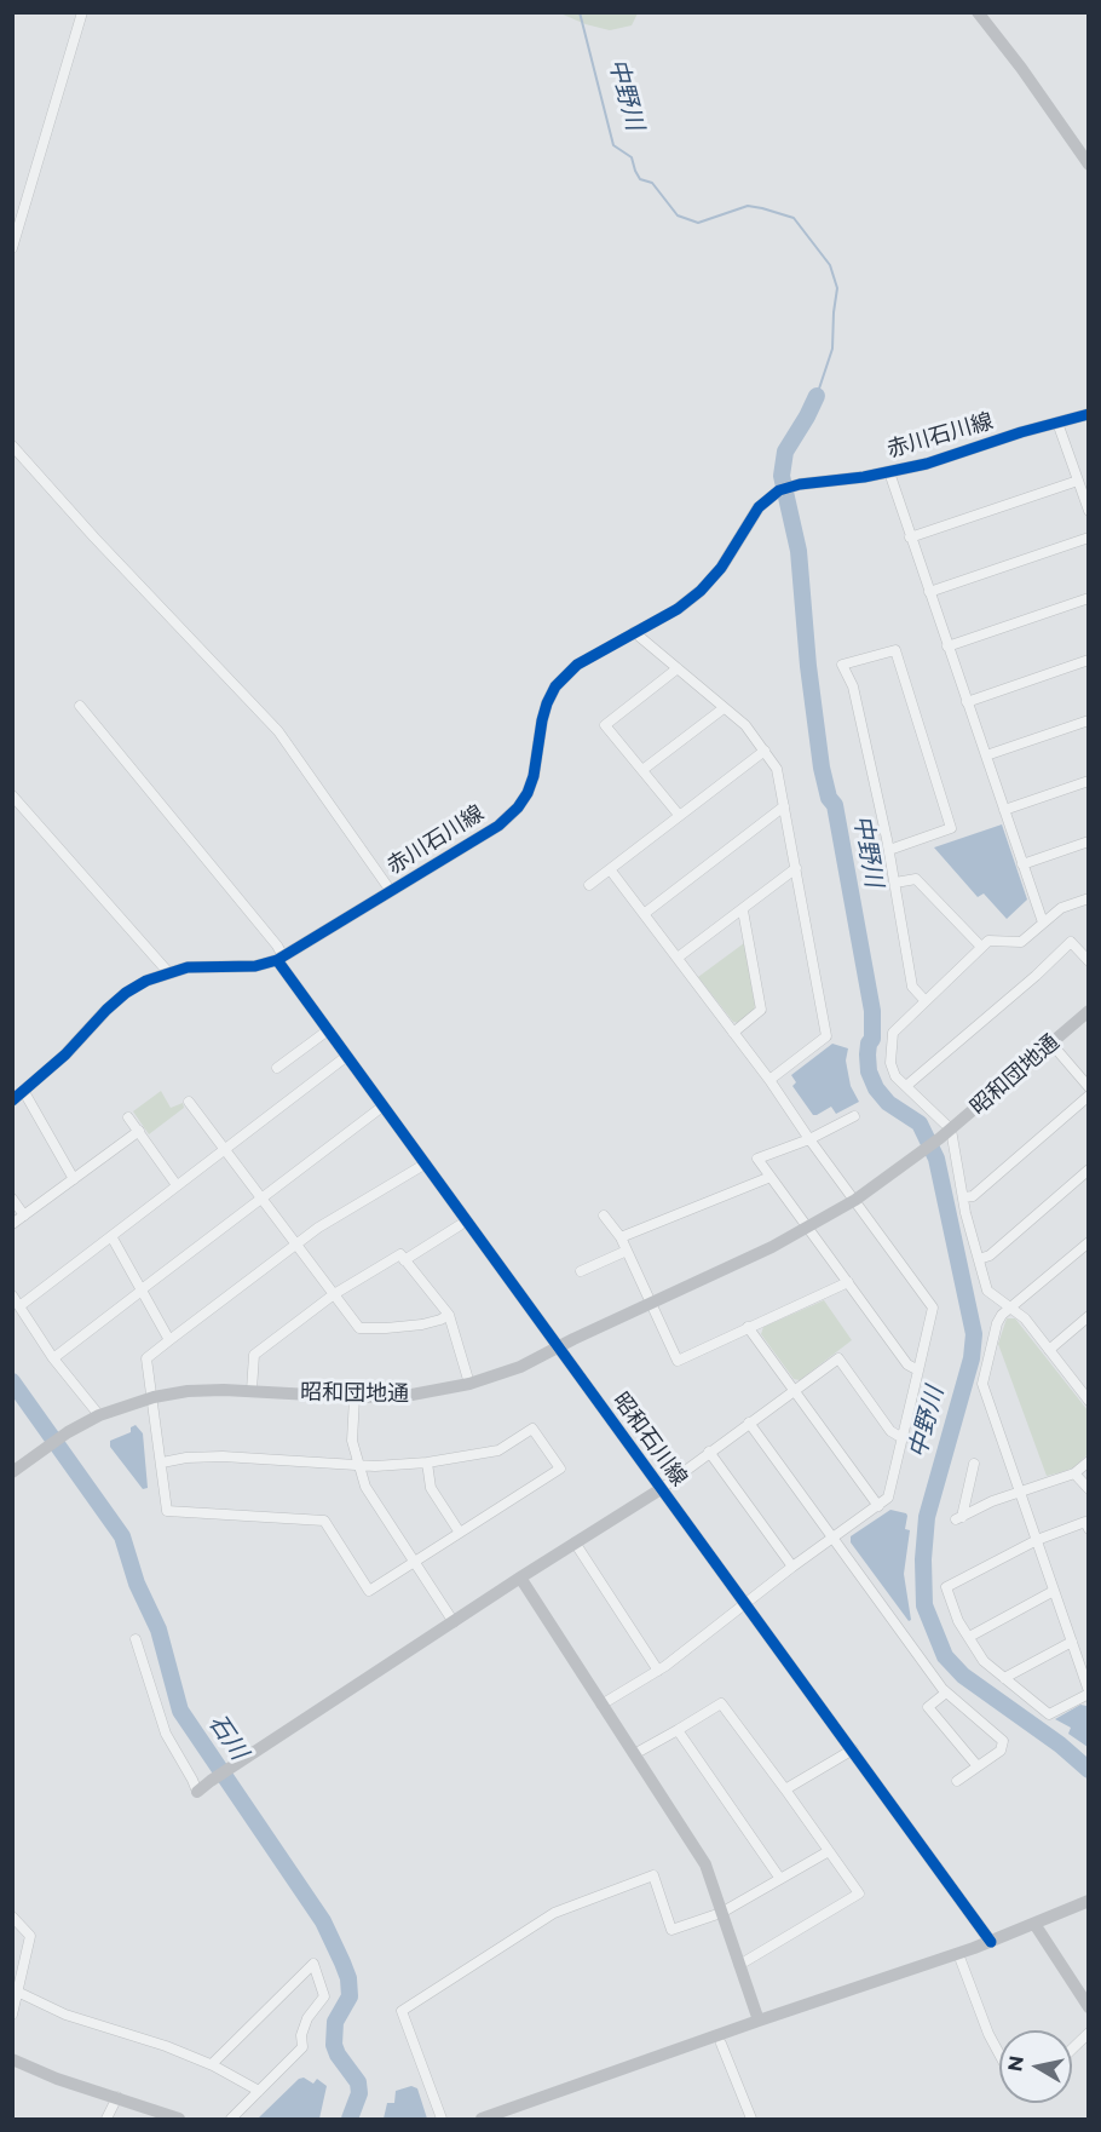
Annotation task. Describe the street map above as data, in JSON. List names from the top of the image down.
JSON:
{
  "streets": {
    "street": ["赤川石川線", "昭和団地通", "昭和石川線"]
  },
  "crossings": [
    ["赤川石川線", "昭和石川線"],
    ["昭和団地通", "昭和石川線"]
  ],
  "water": ["中野川", "石川"],
  "north": "left"
}
